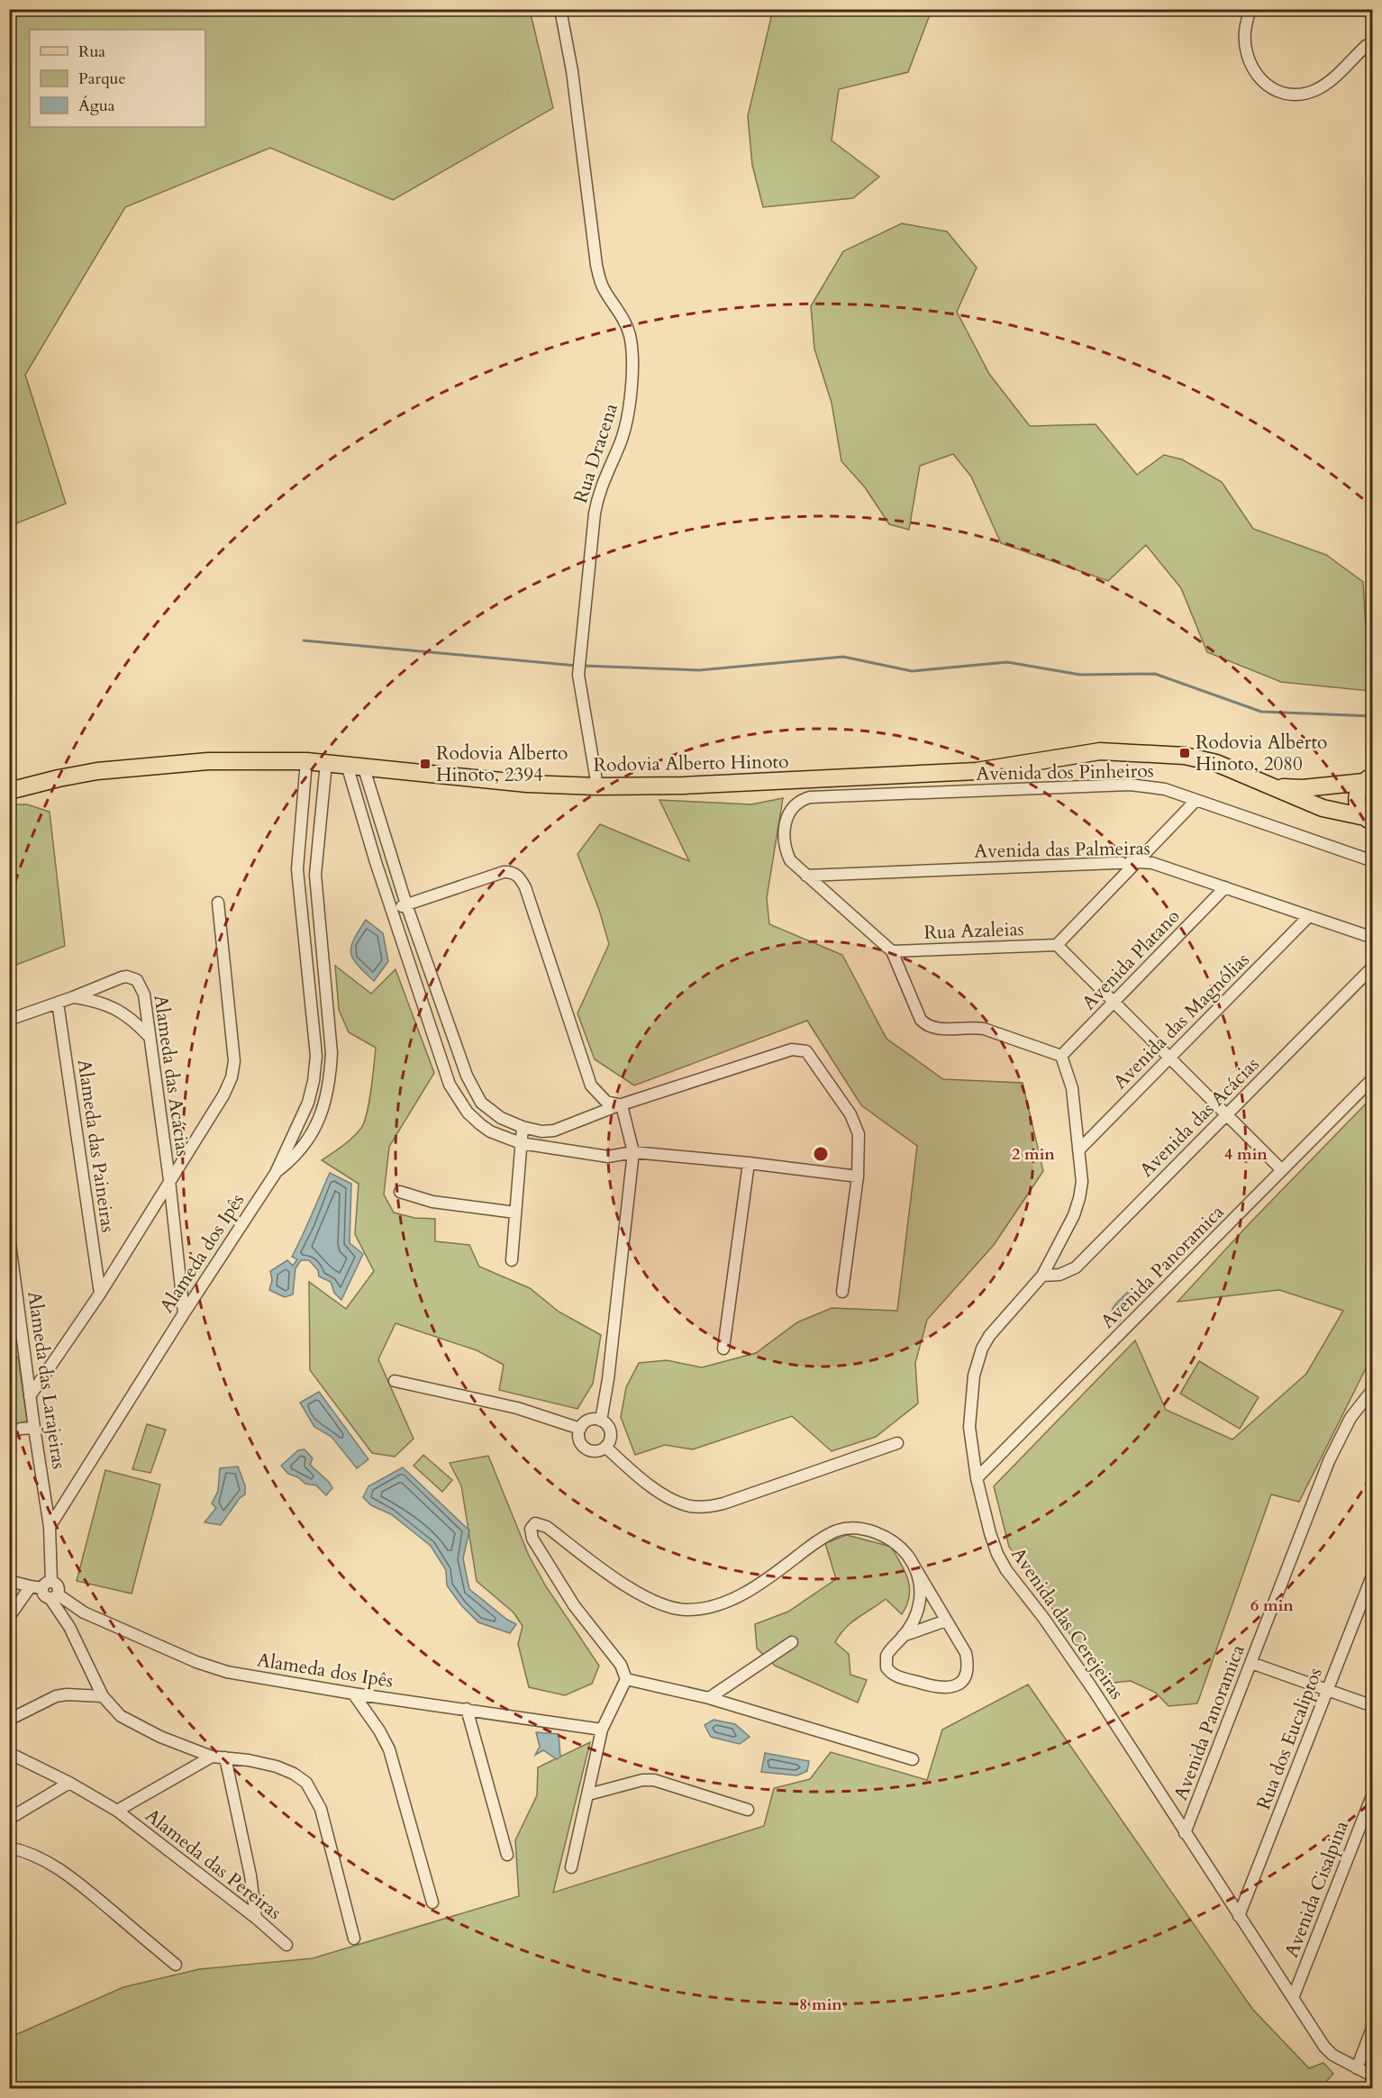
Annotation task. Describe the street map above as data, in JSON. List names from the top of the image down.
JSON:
{
  "streets": {
    "main road": ["Rodovia Alberto Hinoto"],
    "street": [
      "Rua Dracena",
      "Avenida dos Pinheiros",
      "Avenida das Palmeiras",
      "Rua Azaleias",
      "Avenida Platano",
      "Avenida das Magnólias",
      "Alameda das Acácias",
      "Avenida das Acácias",
      "Alameda das Paineiras",
      "Alameda dos Ipês",
      "Avenida Panoramica",
      "Alameda das Larajeiras",
      "Avenida das Cerejeiras",
      "Rua dos Eucaliptos",
      "Alameda das Pereiras",
      "Avenida Cisalpina"
    ]
  },
  "crossings": [
    ["Rua Dracena", "Rodovia Alberto Hinoto"],
    ["Rodovia Alberto Hinoto", "Alameda dos Ipês"],
    ["Avenida dos Pinheiros", "Avenida das Palmeiras"],
    ["Avenida das Palmeiras", "Avenida Platano"],
    ["Avenida das Palmeiras", "Avenida das Magnólias"],
    ["Avenida Platano", "Avenida das Cerejeiras"],
    ["Avenida das Magnólias", "Avenida das Cerejeiras"],
    ["Alameda das Acácias", "Alameda das Paineiras"],
    ["Alameda das Acácias", "Alameda dos Ipês"],
    ["Avenida das Acácias", "Avenida das Cerejeiras"],
    ["Alameda dos Ipês", "Alameda das Larajeiras"],
    ["Avenida Panoramica", "Avenida das Cerejeiras"],
    ["Avenida das Cerejeiras", "Rua dos Eucaliptos"],
    ["Avenida das Cerejeiras", "Avenida Cisalpina"]
  ],
  "places": {
    "transit": ["Rodovia Alberto Hinoto, 2080", "Rodovia Alberto Hinoto, 2394"]
  },
  "legend": ["Rua", "Parque", "Água"],
  "rings": [
    "2 min",
    "4 min",
    "6 min",
    "8 min"
  ]
}
